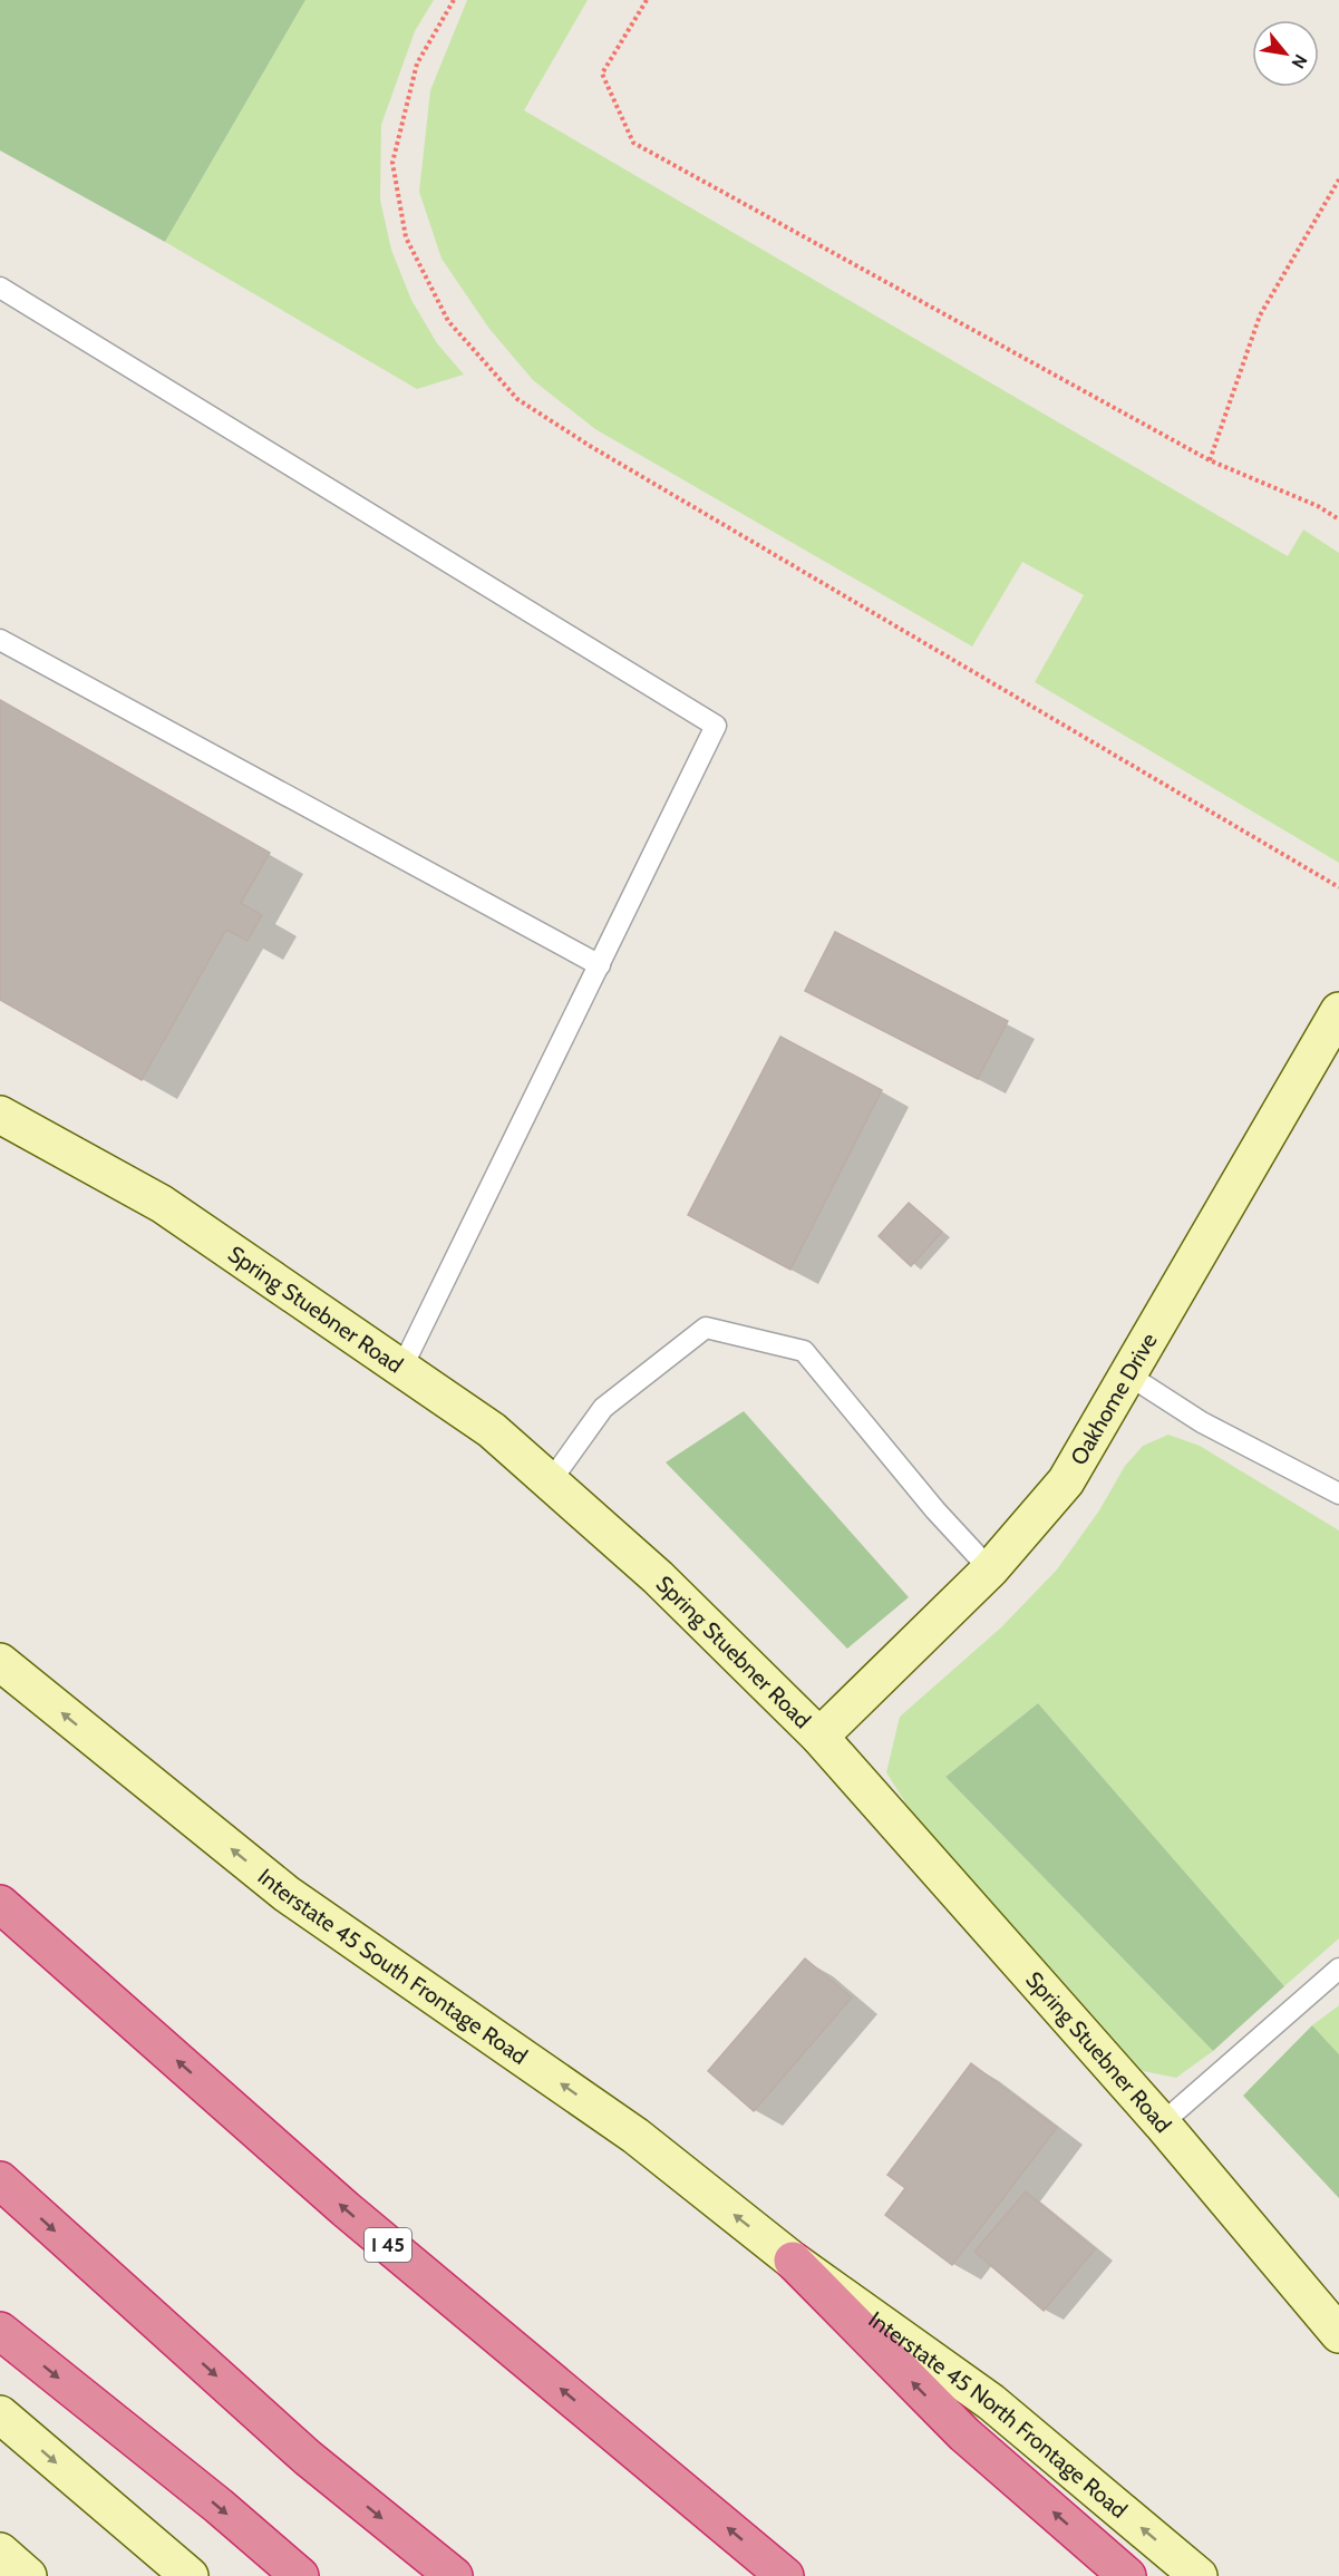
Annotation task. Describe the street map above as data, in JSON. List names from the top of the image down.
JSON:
{
  "streets": {
    "highway": ["I 45"],
    "main road": [
      "Spring Stuebner Road",
      "Oakhome Drive",
      "Interstate 45 South Frontage Road",
      "Interstate 45 North Frontage Road"
    ]
  },
  "crossings": [
    ["Spring Stuebner Road", "Oakhome Drive"],
    ["Interstate 45 South Frontage Road", "Interstate 45 North Frontage Road"]
  ],
  "one_way": ["Interstate 45 South Frontage Road", "Interstate 45 North Frontage Road"],
  "north": "bottom right"
}
